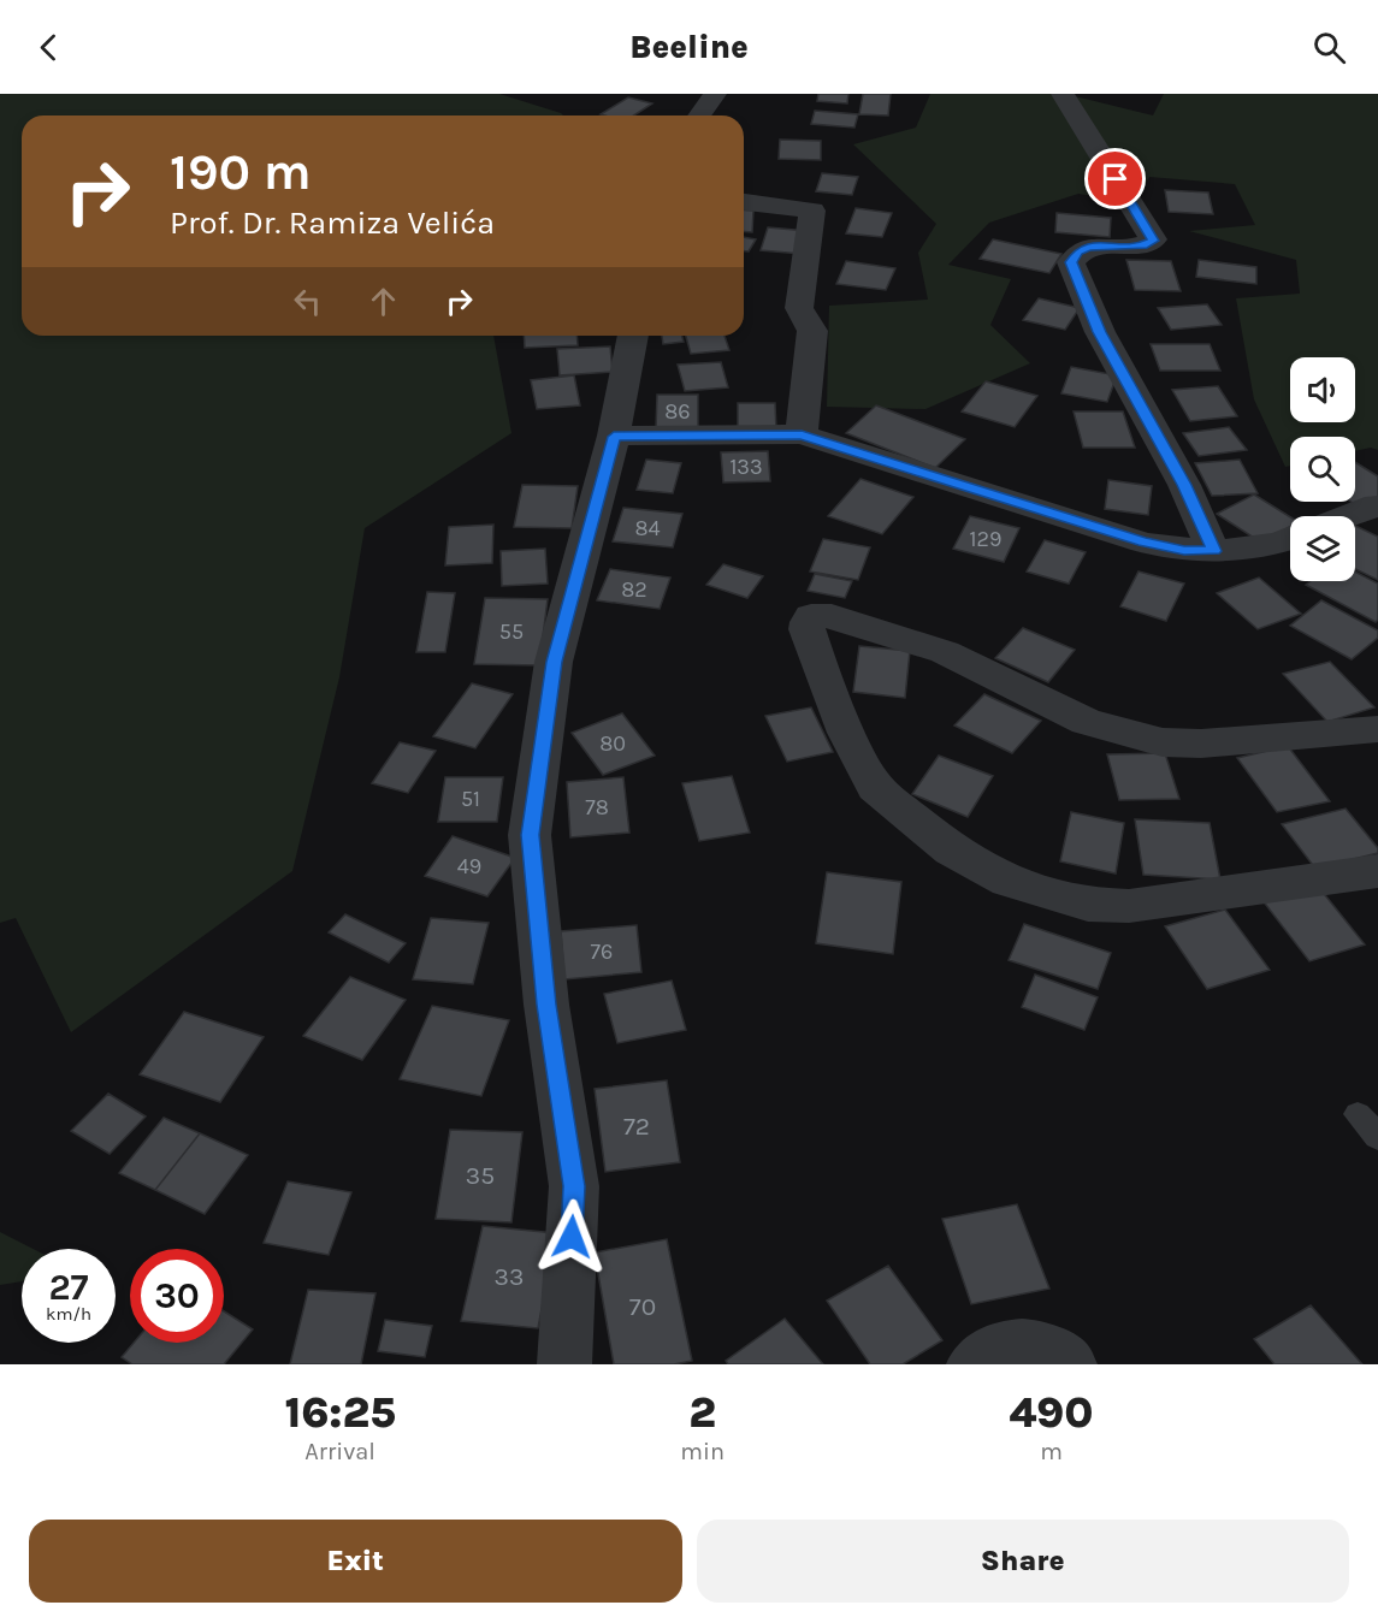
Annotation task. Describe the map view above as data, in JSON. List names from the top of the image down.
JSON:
{
  "house_numbers": [
    "86",
    "133",
    "84",
    "129",
    "82",
    "55",
    "80",
    "51",
    "78",
    "49",
    "76",
    "72",
    "35",
    "33",
    "70"
  ],
  "page": {
    "header": "Beeline",
    "turn": ["190 m", "Prof. Dr. Ramiza Velića"],
    "speed": "27 km/h",
    "limit": "30",
    "eta": [
      "16:25",
      "Arrival",
      "2",
      "min",
      "490",
      "m"
    ],
    "buttons": ["Exit", "Share"]
  }
}
